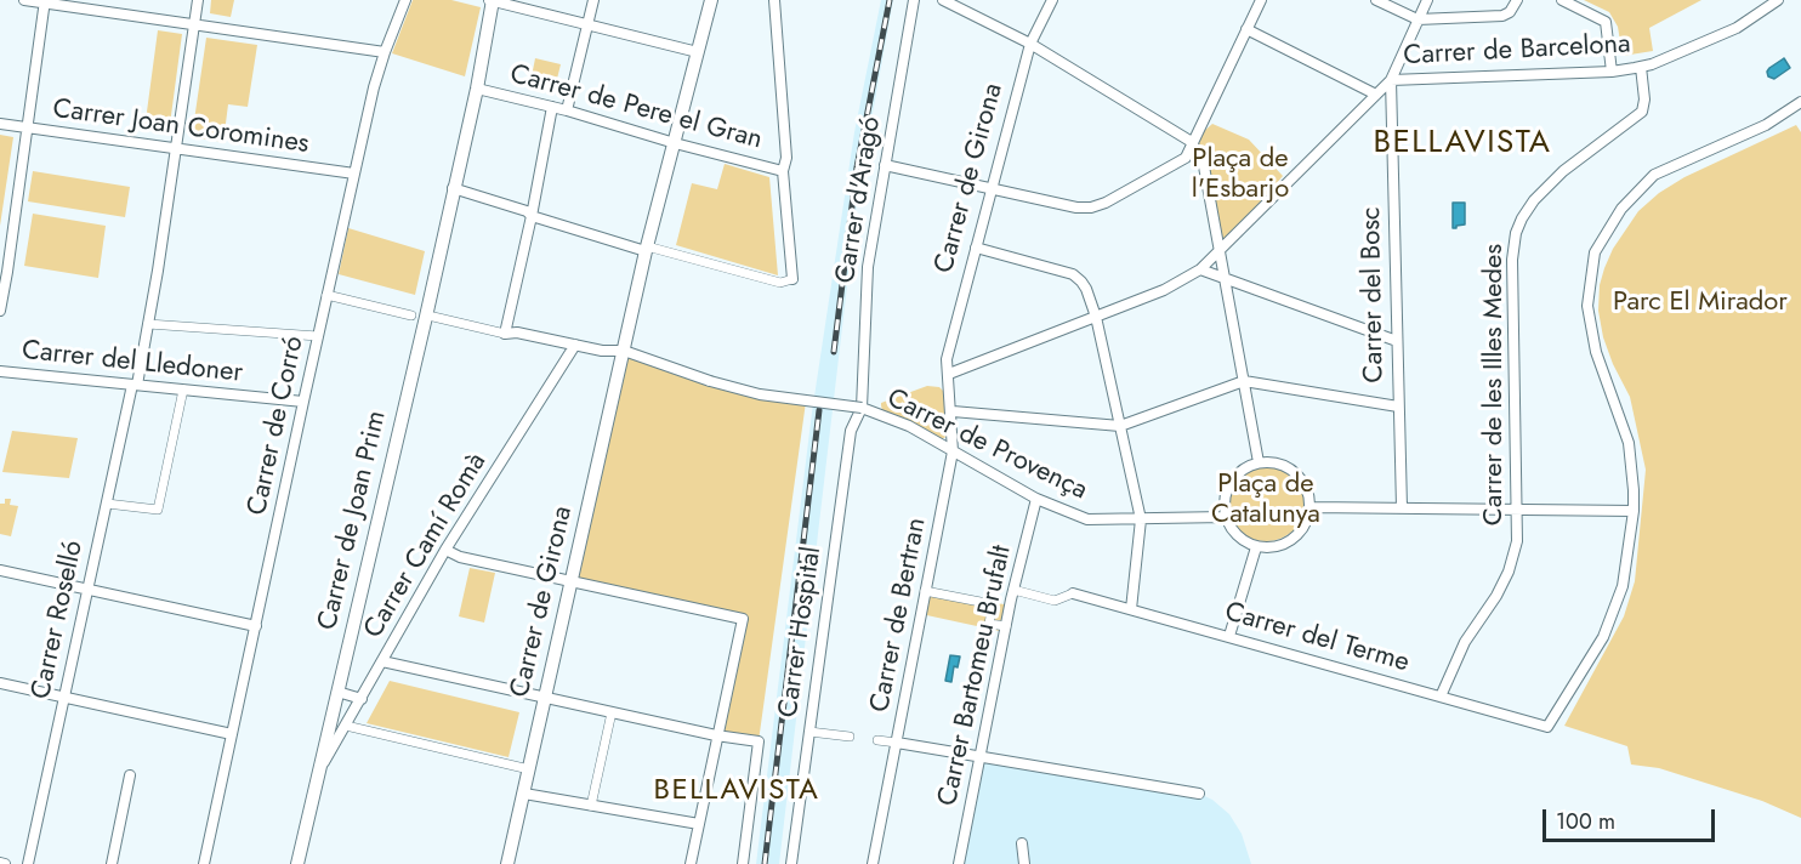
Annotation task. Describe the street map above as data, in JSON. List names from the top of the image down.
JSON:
{
  "streets": {
    "street": [
      "Carrer de Barcelona",
      "Carrer de Pere el Gran",
      "Carrer Joan Coromines",
      "Carrer de Girona",
      "Carrer d'Aragó",
      "Carrer del Bosc",
      "Carrer del Lledoner",
      "Carrer de les Illes Medes",
      "Carrer de Corró",
      "Carrer de Provença",
      "Carrer de Joan Prim",
      "Carrer Camí Romà",
      "Carrer de Bertran",
      "Carrer Roselló",
      "Carrer Hospital",
      "Carrer del Terme",
      "Carrer Bartomeu Brufalt"
    ]
  },
  "crossings": [
    ["Carrer de Barcelona", "Carrer de Girona"],
    ["Carrer de Barcelona", "Carrer del Bosc"],
    ["Carrer de Barcelona", "Carrer de les Illes Medes"],
    ["Carrer de Barcelona", "Carrer de Bertran"],
    ["Carrer de Pere el Gran", "Carrer de Girona"],
    ["Carrer de Pere el Gran", "Carrer de Joan Prim"],
    ["Carrer Joan Coromines", "Carrer de Corró"],
    ["Carrer Joan Coromines", "Carrer Roselló"],
    ["Carrer de Girona", "Carrer de Bertran"],
    ["Carrer d'Aragó", "Carrer de Provença"],
    ["Carrer d'Aragó", "Carrer Hospital"],
    ["Carrer del Lledoner", "Carrer de Corró"],
    ["Carrer del Lledoner", "Carrer Roselló"],
    ["Carrer de les Illes Medes", "Carrer del Terme"],
    ["Carrer de Provença", "Carrer de Bertran"],
    ["Carrer de Provença", "Carrer Hospital"],
    ["Carrer de Provença", "Carrer Bartomeu Brufalt"],
    ["Carrer de Joan Prim", "Carrer Camí Romà"]
  ],
  "districts": ["BELLAVISTA", "BELLAVISTA"],
  "parks": ["Plaça de l'Esbarjo", "Parc El Mirador", "Plaça de Catalunya"],
  "scale_bar": "100 m"
}
